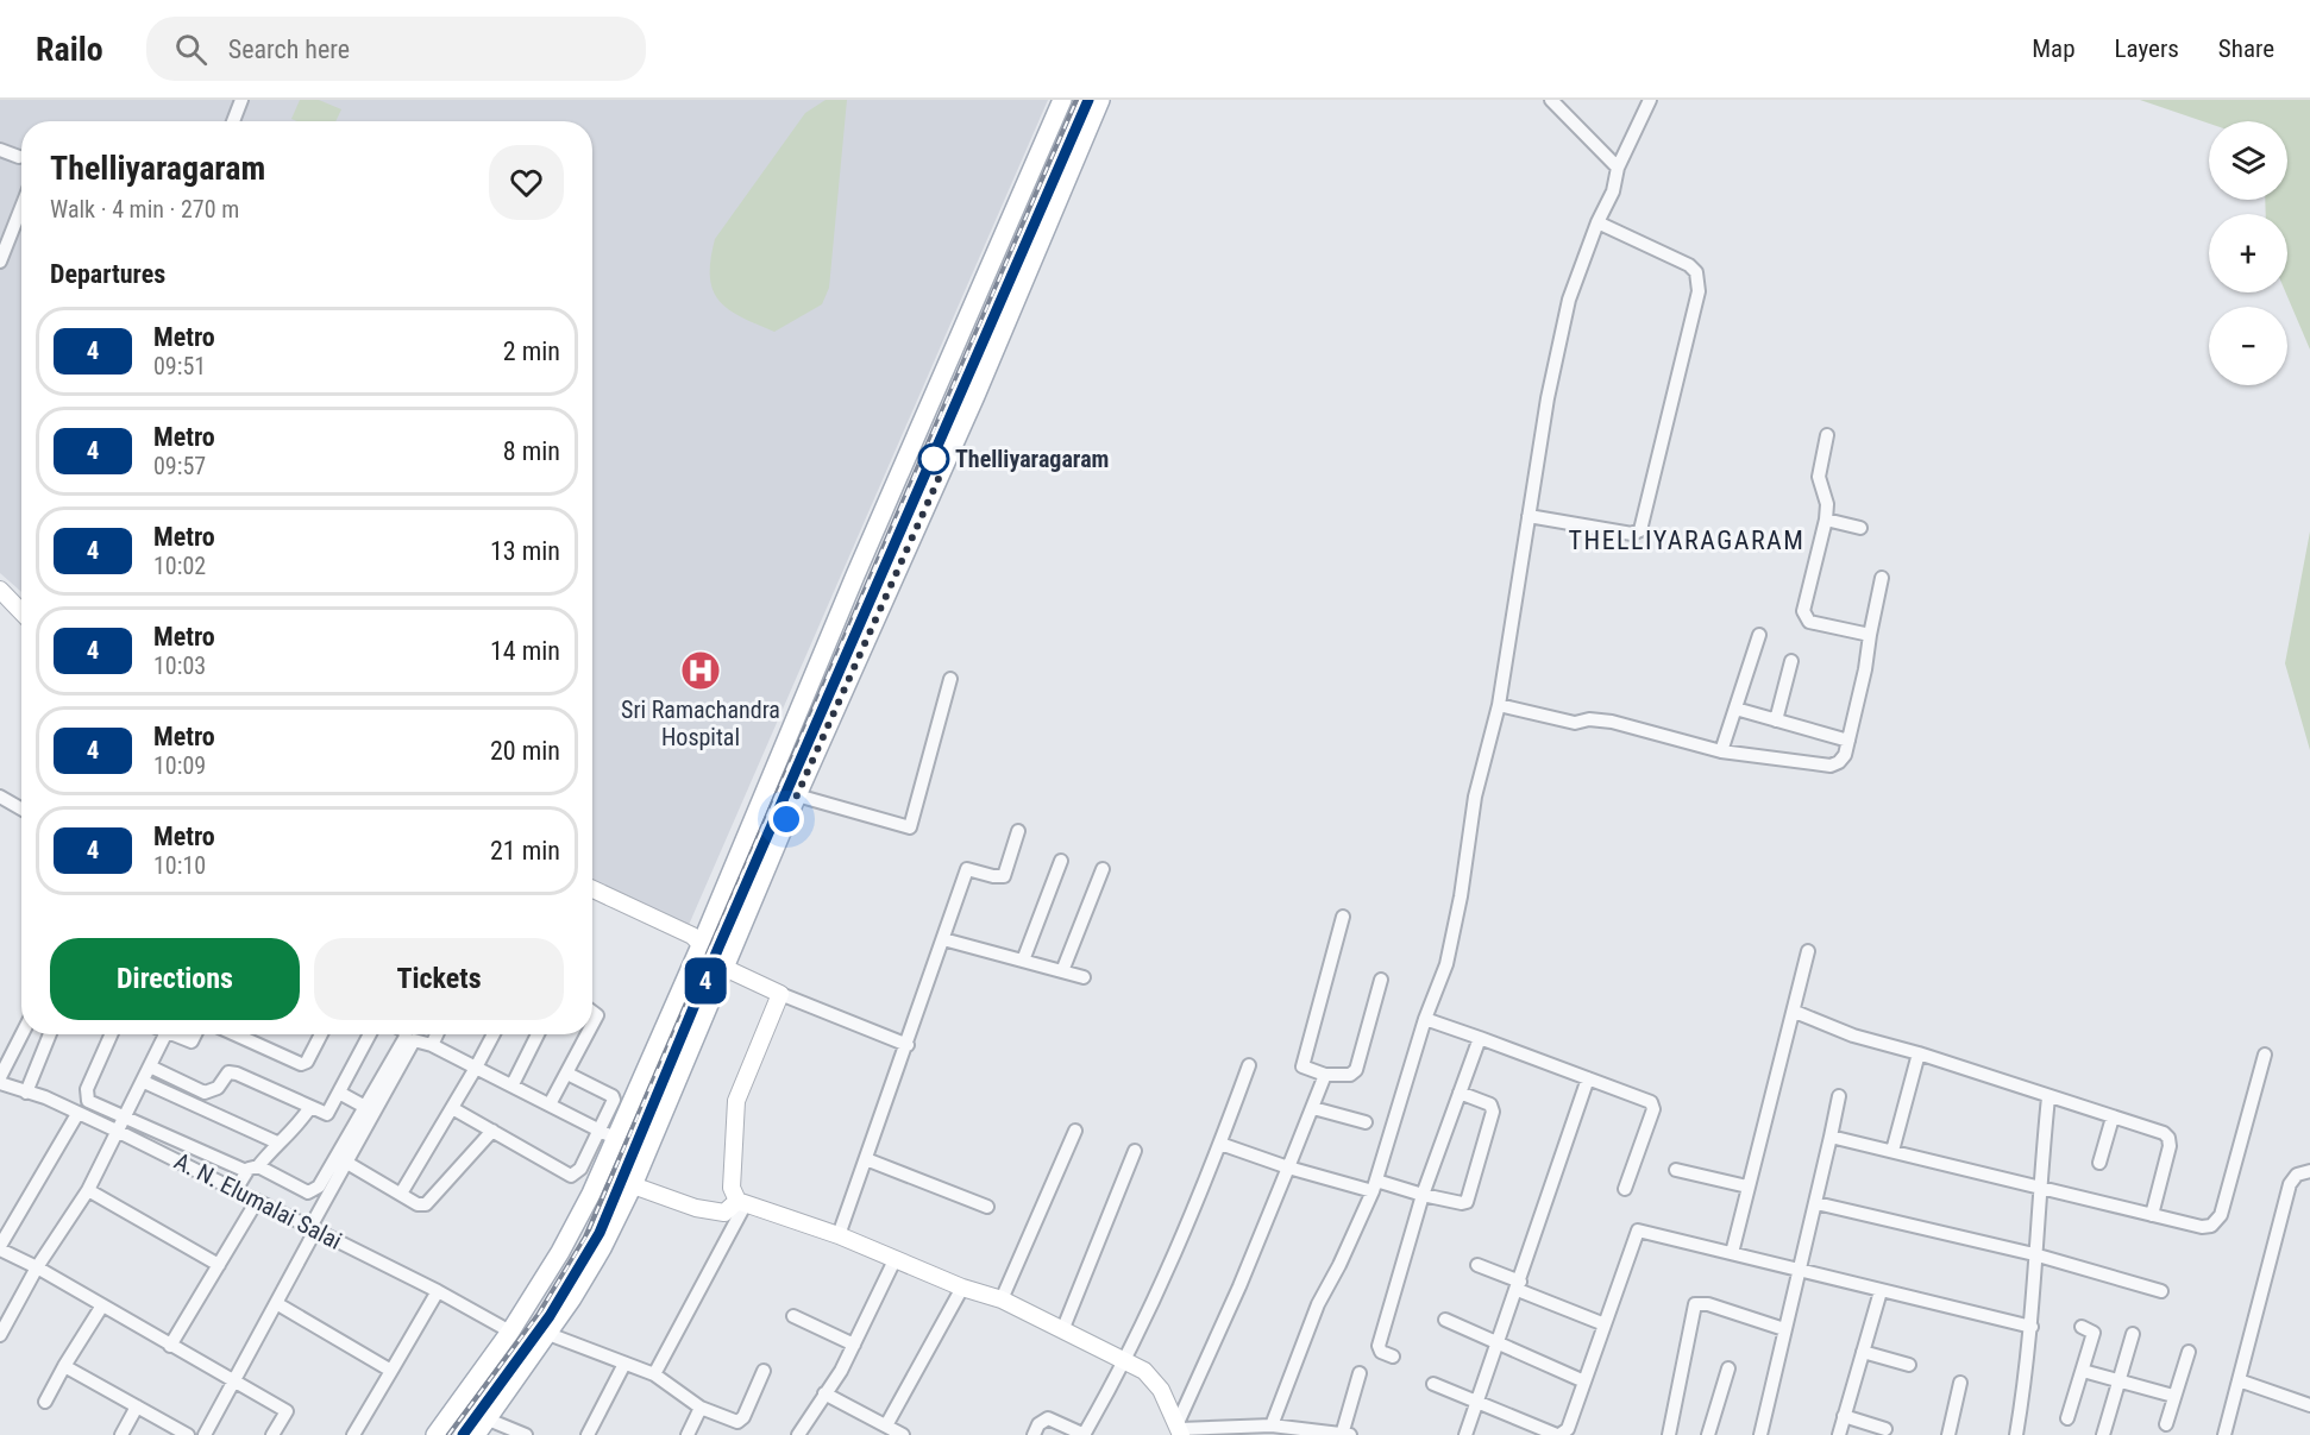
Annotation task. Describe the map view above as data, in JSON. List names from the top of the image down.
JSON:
{
  "streets": {
    "street": ["A. N. Elumalai Salai"]
  },
  "districts": ["THELLIYARAGARAM"],
  "places": {
    "other": ["Thelliyaragaram"],
    "hospital": ["Sri Ramachandra Hospital"]
  },
  "lines": ["metro line 4"],
  "page": {
    "header": "Railo",
    "search": "Search here",
    "nav": ["Map", "Layers", "Share"],
    "on_map": "4",
    "map_buttons": ["+", "−"],
    "heading": [
      ["Thelliyaragaram", "Walk · 4 min · 270 m"],
      "Departures"
    ],
    "list": [
      {
        "mark": "4",
        "name": "Metro",
        "note": "09:51",
        "value": "2 min"
      },
      {
        "mark": "4",
        "name": "Metro",
        "note": "09:57",
        "value": "8 min"
      },
      {
        "mark": "4",
        "name": "Metro",
        "note": "10:02",
        "value": "13 min"
      },
      {
        "mark": "4",
        "name": "Metro",
        "note": "10:03",
        "value": "14 min"
      },
      {
        "mark": "4",
        "name": "Metro",
        "note": "10:09",
        "value": "20 min"
      },
      {
        "mark": "4",
        "name": "Metro",
        "note": "10:10",
        "value": "21 min"
      }
    ],
    "buttons": ["Directions", "Tickets"]
  }
}
